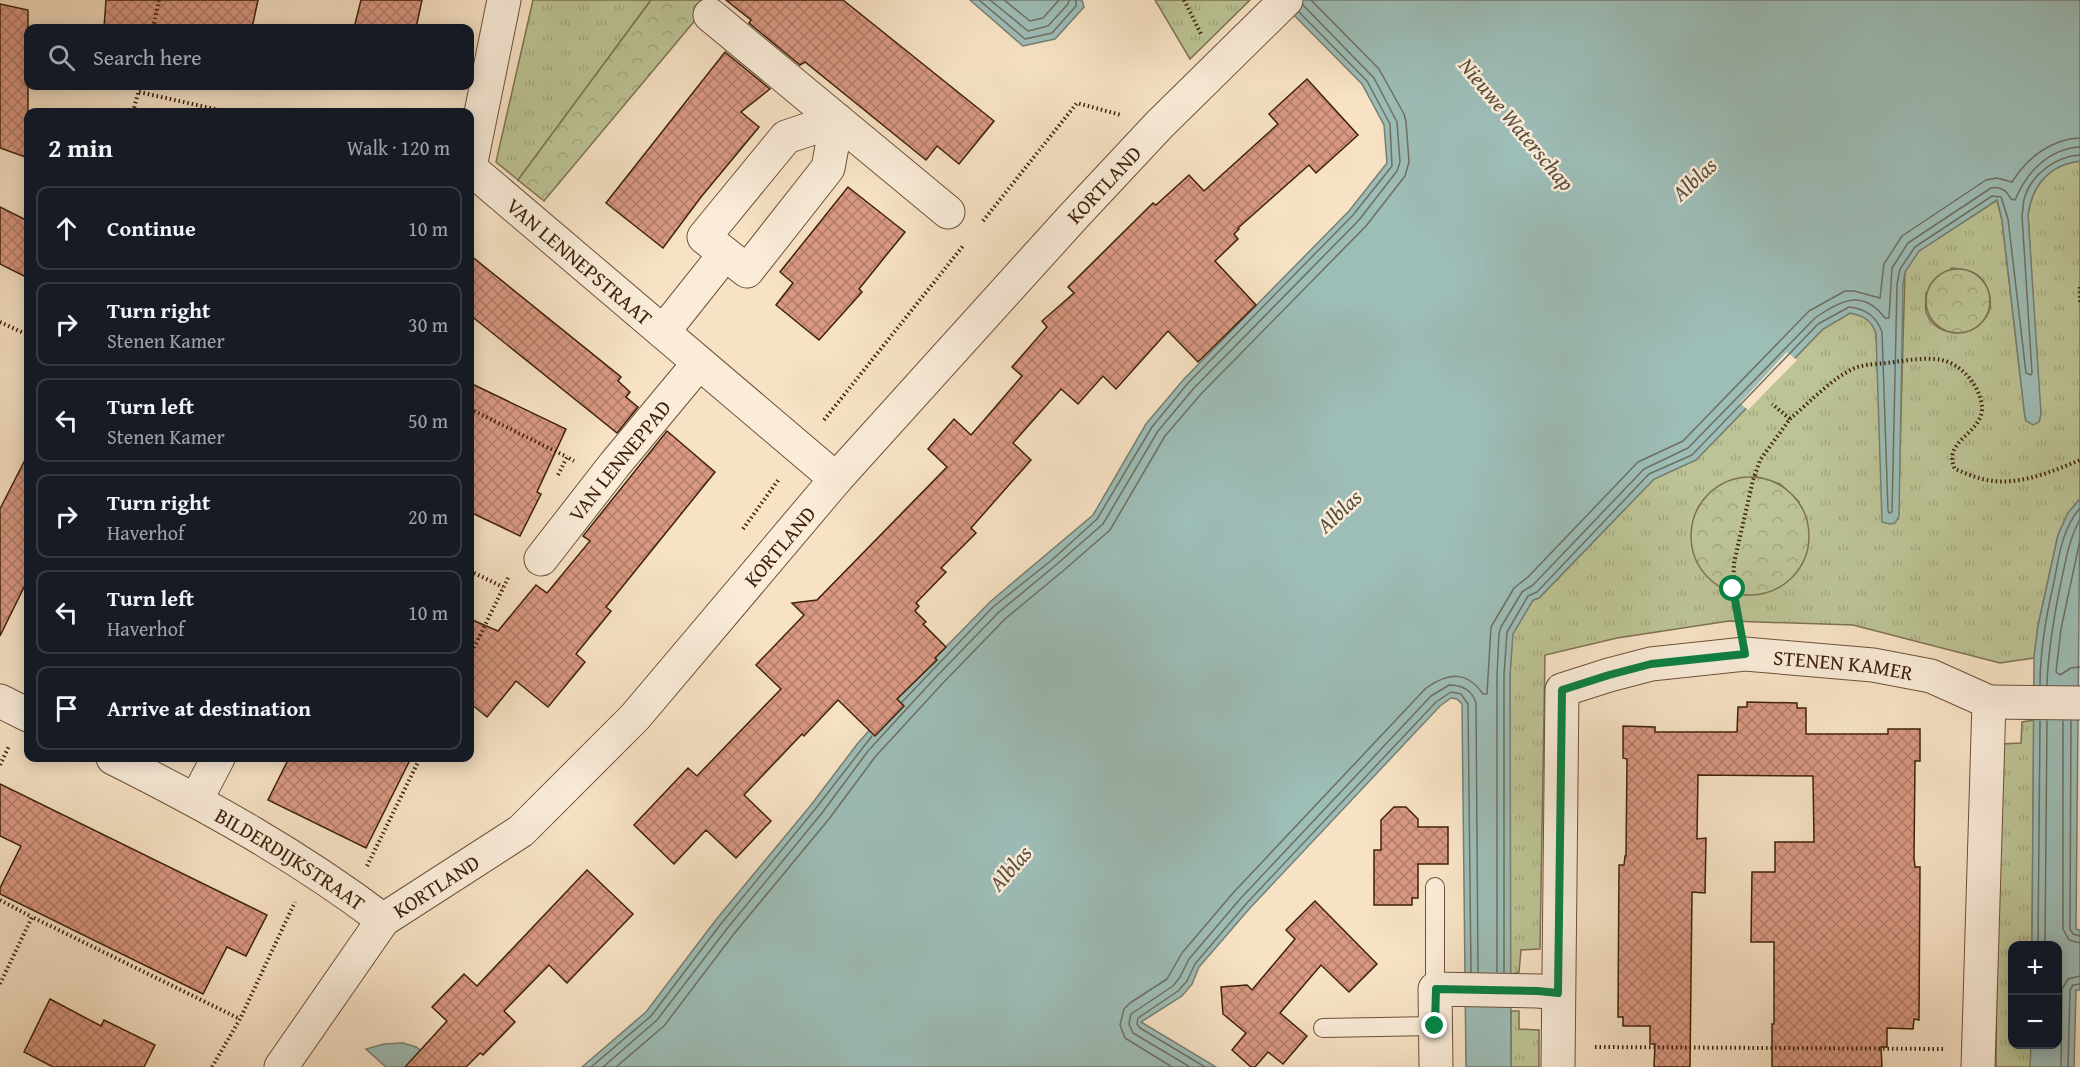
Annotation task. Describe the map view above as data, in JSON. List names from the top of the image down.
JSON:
{
  "streets": {
    "street": [
      "KORTLAND",
      "VAN LENNEPSTRAAT",
      "VAN LENNEPPAD",
      "STENEN KAMER",
      "BILDERDIJKSTRAAT"
    ]
  },
  "crossings": [
    ["KORTLAND", "VAN LENNEPSTRAAT"],
    ["KORTLAND", "BILDERDIJKSTRAAT"],
    ["VAN LENNEPSTRAAT", "VAN LENNEPPAD"]
  ],
  "water": ["Nieuwe Waterschap", "Alblas"],
  "page": {
    "search": "Search here",
    "heading": ["2 min", "Walk · 120 m"],
    "list": [
      ["Continue", "10 m"],
      ["Turn right", "Stenen Kamer", "30 m"],
      ["Turn left", "Stenen Kamer", "50 m"],
      ["Turn right", "Haverhof", "20 m"],
      ["Turn left", "Haverhof", "10 m"],
      "Arrive at destination"
    ],
    "map_buttons": ["+", "−"]
  }
}
